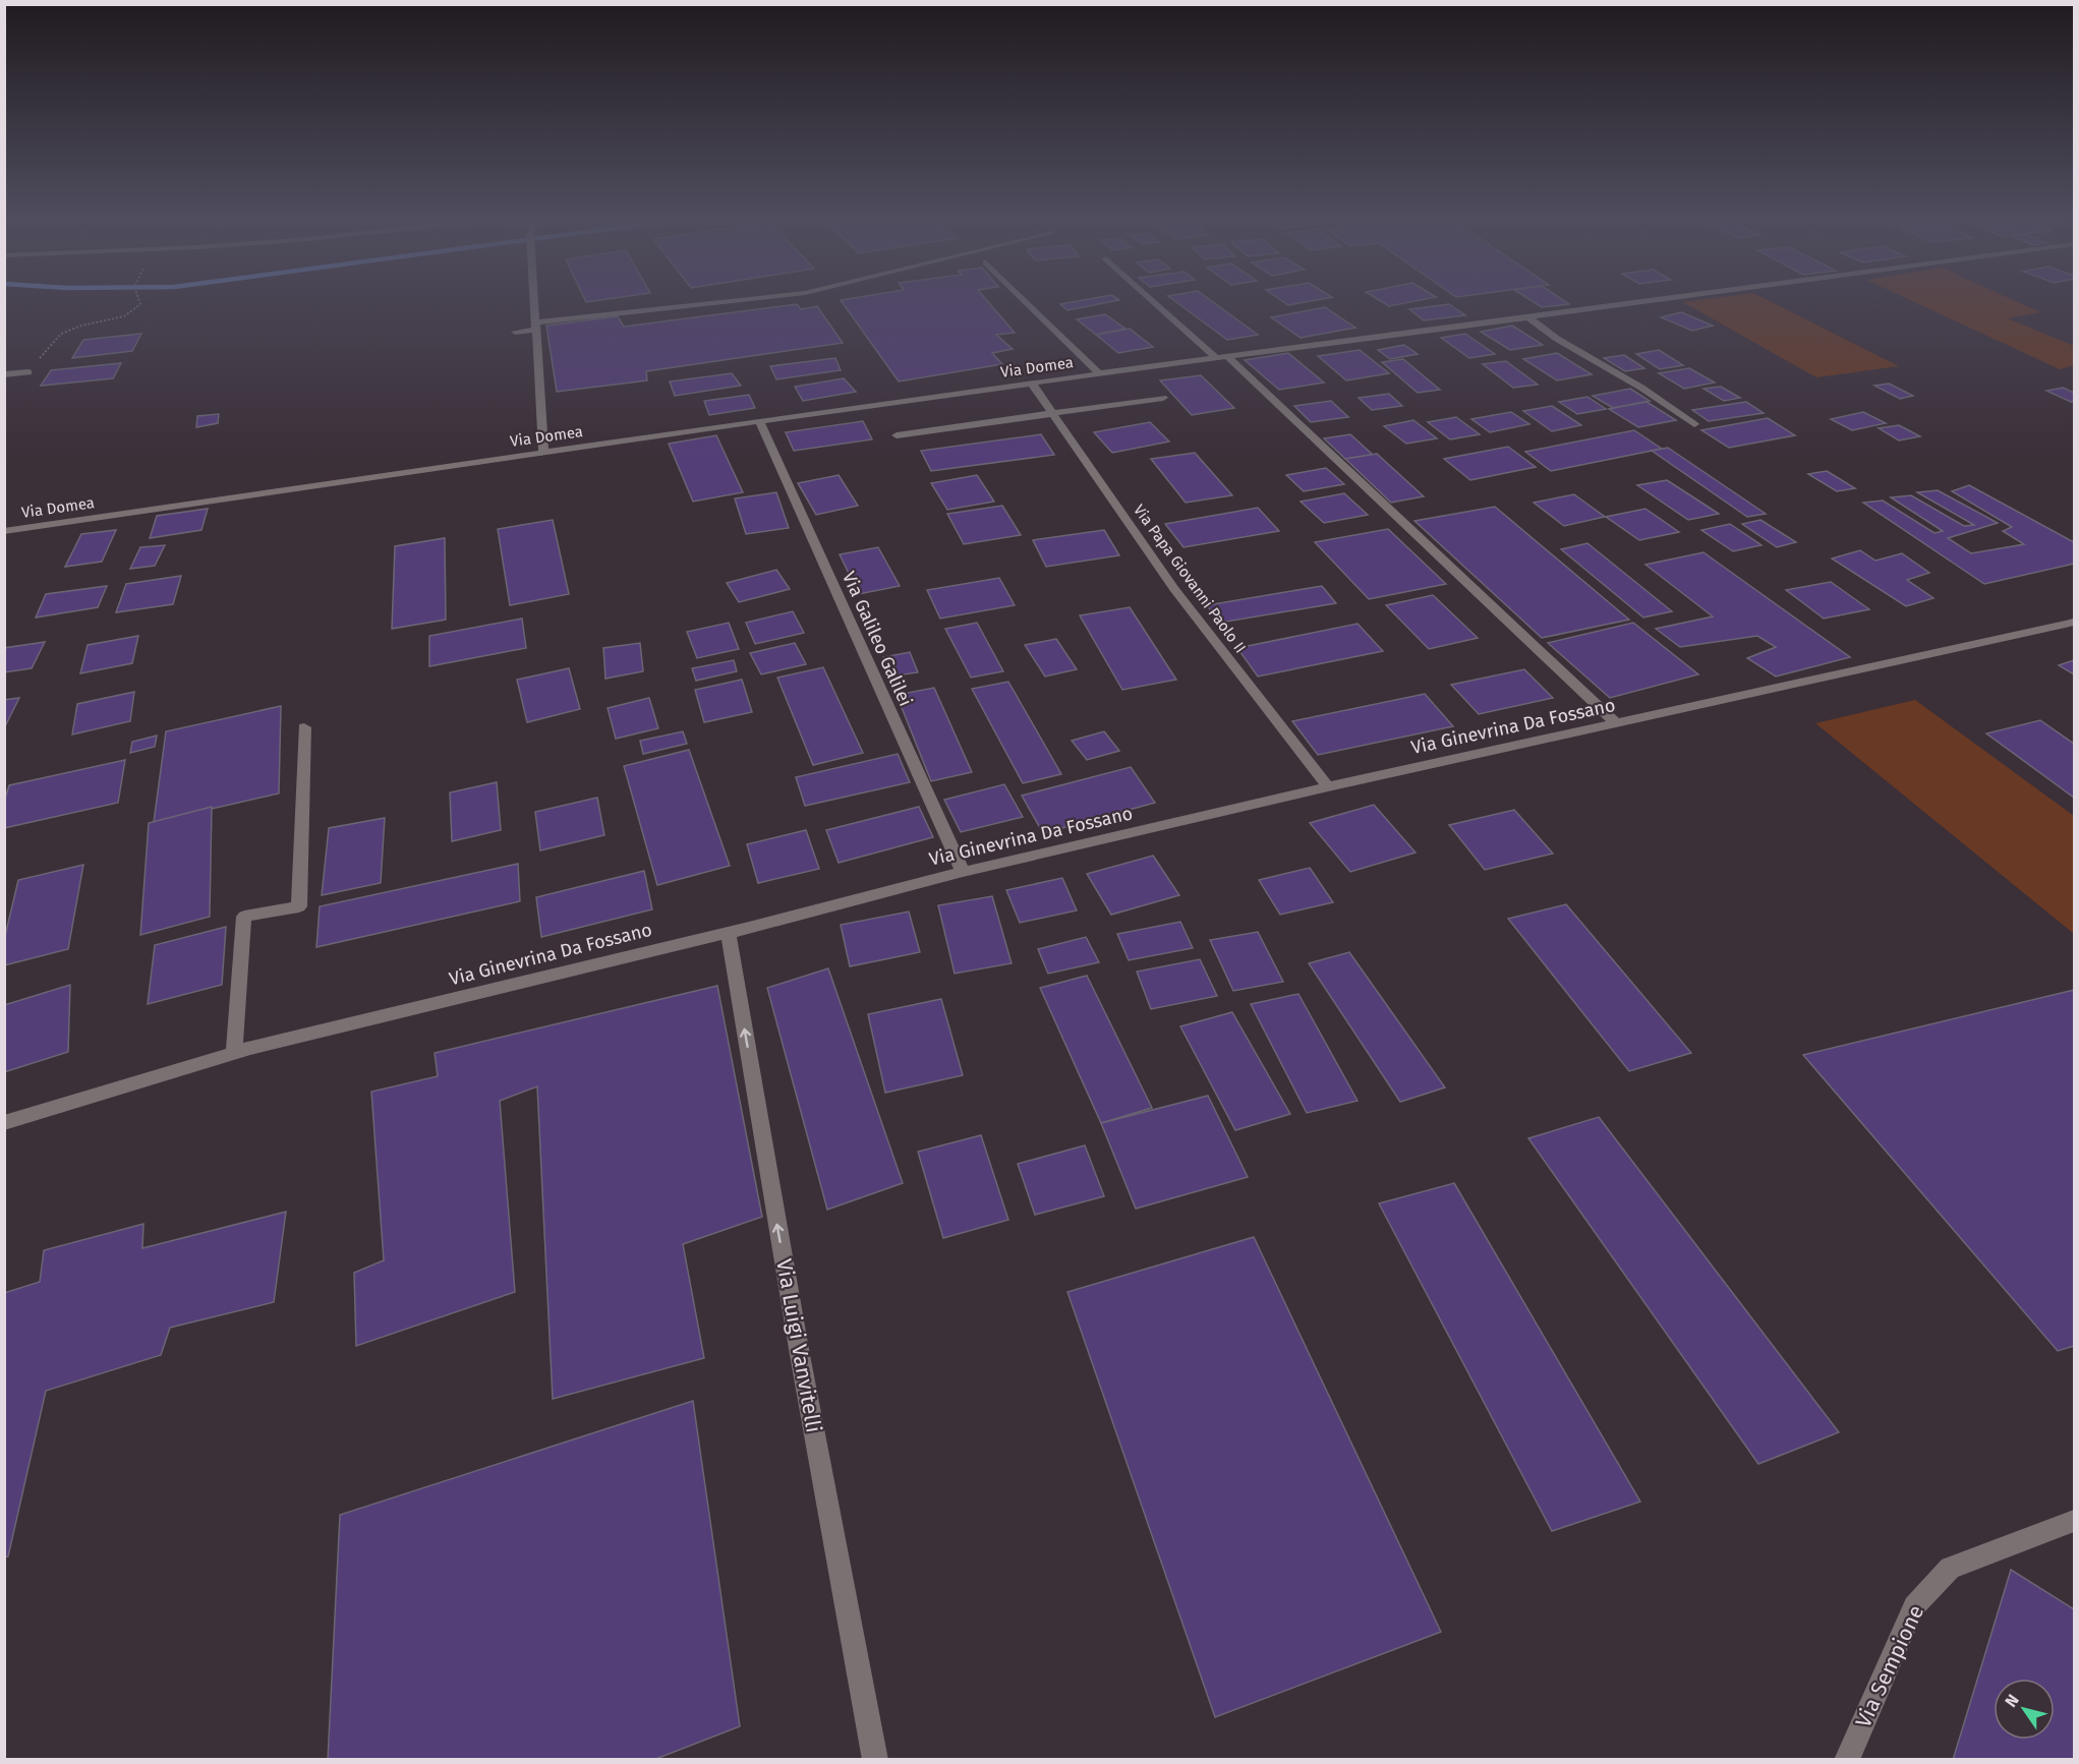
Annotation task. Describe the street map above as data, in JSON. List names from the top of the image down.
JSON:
{
  "streets": {
    "street": [
      "Via Domea",
      "Via Papa Giovanni Paolo II",
      "Via Galileo Galilei",
      "Via Ginevrina Da Fossano",
      "Via Luigi Vanvitelli",
      "Via Sempione"
    ]
  },
  "crossings": [
    ["Via Domea", "Via Papa Giovanni Paolo II"],
    ["Via Domea", "Via Galileo Galilei"],
    ["Via Papa Giovanni Paolo II", "Via Ginevrina Da Fossano"],
    ["Via Galileo Galilei", "Via Ginevrina Da Fossano"],
    ["Via Ginevrina Da Fossano", "Via Luigi Vanvitelli"]
  ],
  "one_way": ["Via Luigi Vanvitelli"],
  "north": "top left"
}
